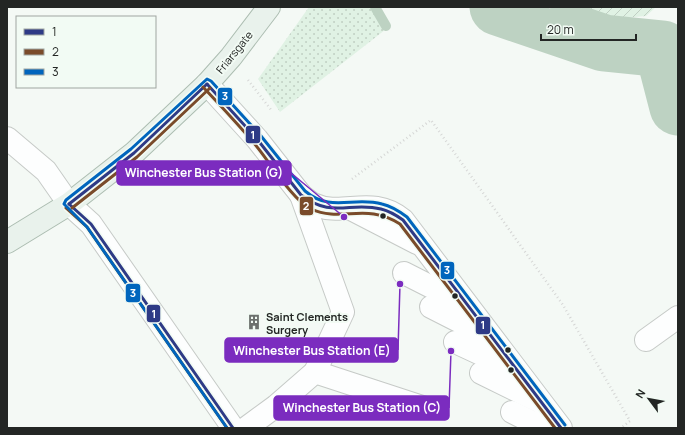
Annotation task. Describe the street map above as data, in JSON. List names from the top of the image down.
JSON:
{
  "streets": {
    "main road": ["Friarsgate"]
  },
  "places": {
    "other": ["Winchester Bus Station (G)", "Winchester Bus Station (E)", "Winchester Bus Station (C)"],
    "building": ["Saint Clements Surgery"]
  },
  "lines": ["transit line 3", "transit line 1", "transit line 2"],
  "legend": ["1", "2", "3"],
  "scale_bar": "20 m",
  "north": "top left"
}
